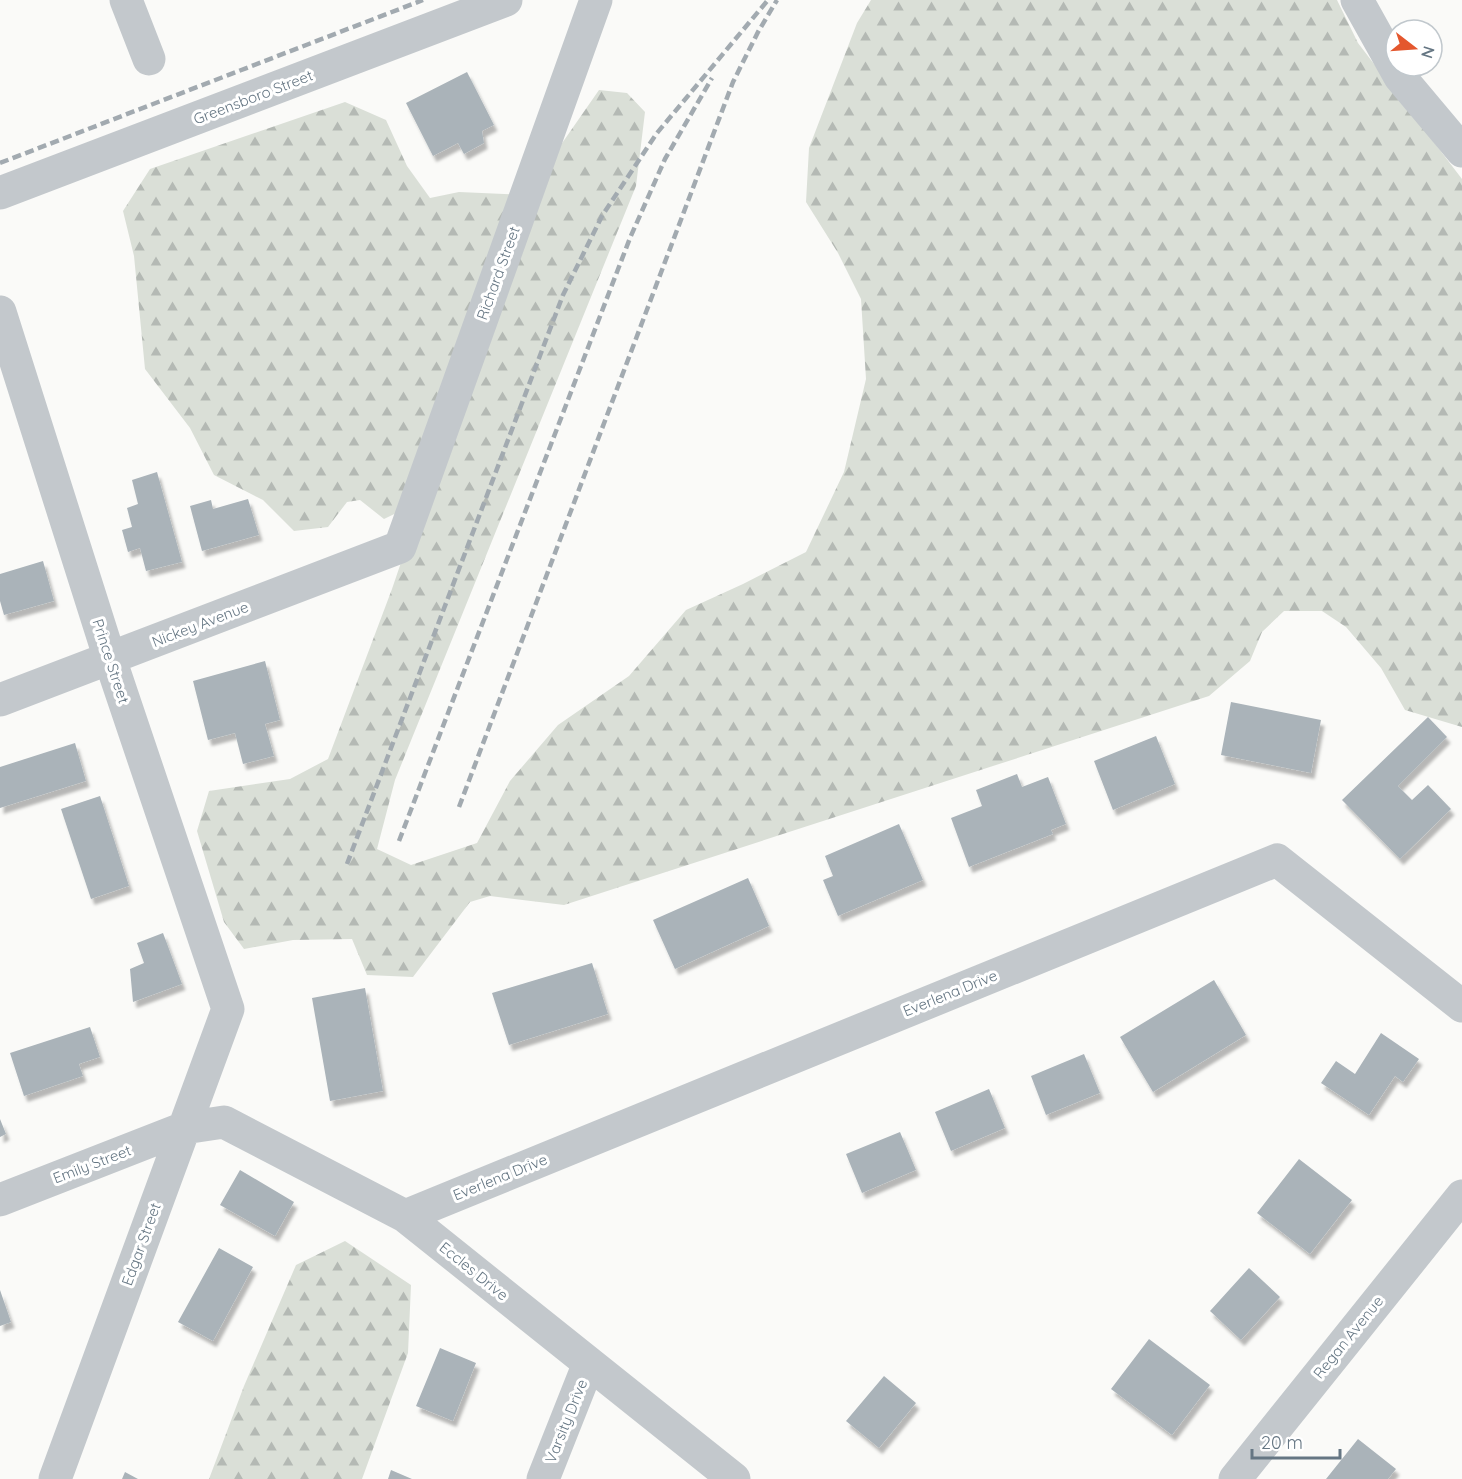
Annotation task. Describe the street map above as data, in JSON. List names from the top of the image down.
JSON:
{
  "streets": {
    "street": [
      "Greensboro Street",
      "Richard Street",
      "Nickey Avenue",
      "Prince Street",
      "Everlena Drive",
      "Emily Street",
      "Edgar Street",
      "Eccles Drive",
      "Regan Avenue",
      "Varsity Drive"
    ]
  },
  "crossings": [
    ["Richard Street", "Nickey Avenue"],
    ["Nickey Avenue", "Prince Street"],
    ["Prince Street", "Edgar Street"],
    ["Everlena Drive", "Eccles Drive"],
    ["Emily Street", "Edgar Street"],
    ["Emily Street", "Eccles Drive"],
    ["Edgar Street", "Eccles Drive"],
    ["Eccles Drive", "Varsity Drive"]
  ],
  "scale_bar": "20 m",
  "north": "right"
}
